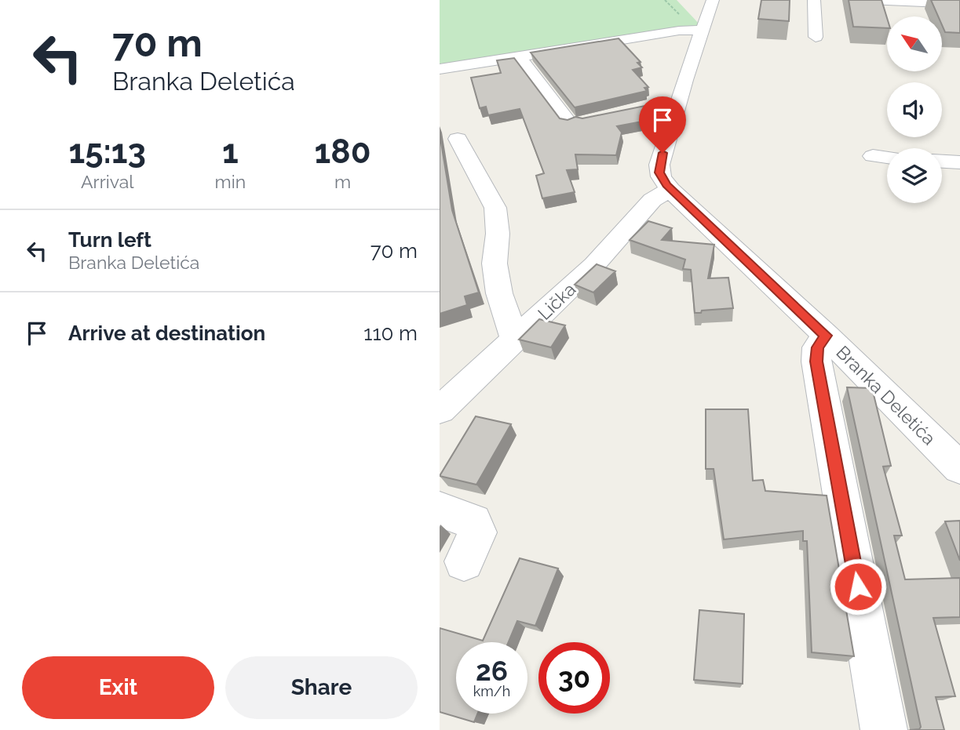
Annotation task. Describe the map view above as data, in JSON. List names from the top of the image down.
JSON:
{
  "streets": {
    "street": ["Lička", "Branka Deletića"]
  },
  "crossings": [
    ["Lička", "Branka Deletića"]
  ],
  "north": "top left",
  "page": {
    "turn": ["70 m", "Branka Deletića"],
    "eta": [
      "15:13",
      "Arrival",
      "1",
      "min",
      "180",
      "m"
    ],
    "list": [
      {
        "name": "Turn left",
        "note": "Branka Deletića",
        "value": "70 m"
      },
      {
        "name": "Arrive at destination",
        "value": "110 m"
      }
    ],
    "speed": "26 km/h",
    "limit": "30",
    "buttons": ["Exit", "Share"]
  }
}
